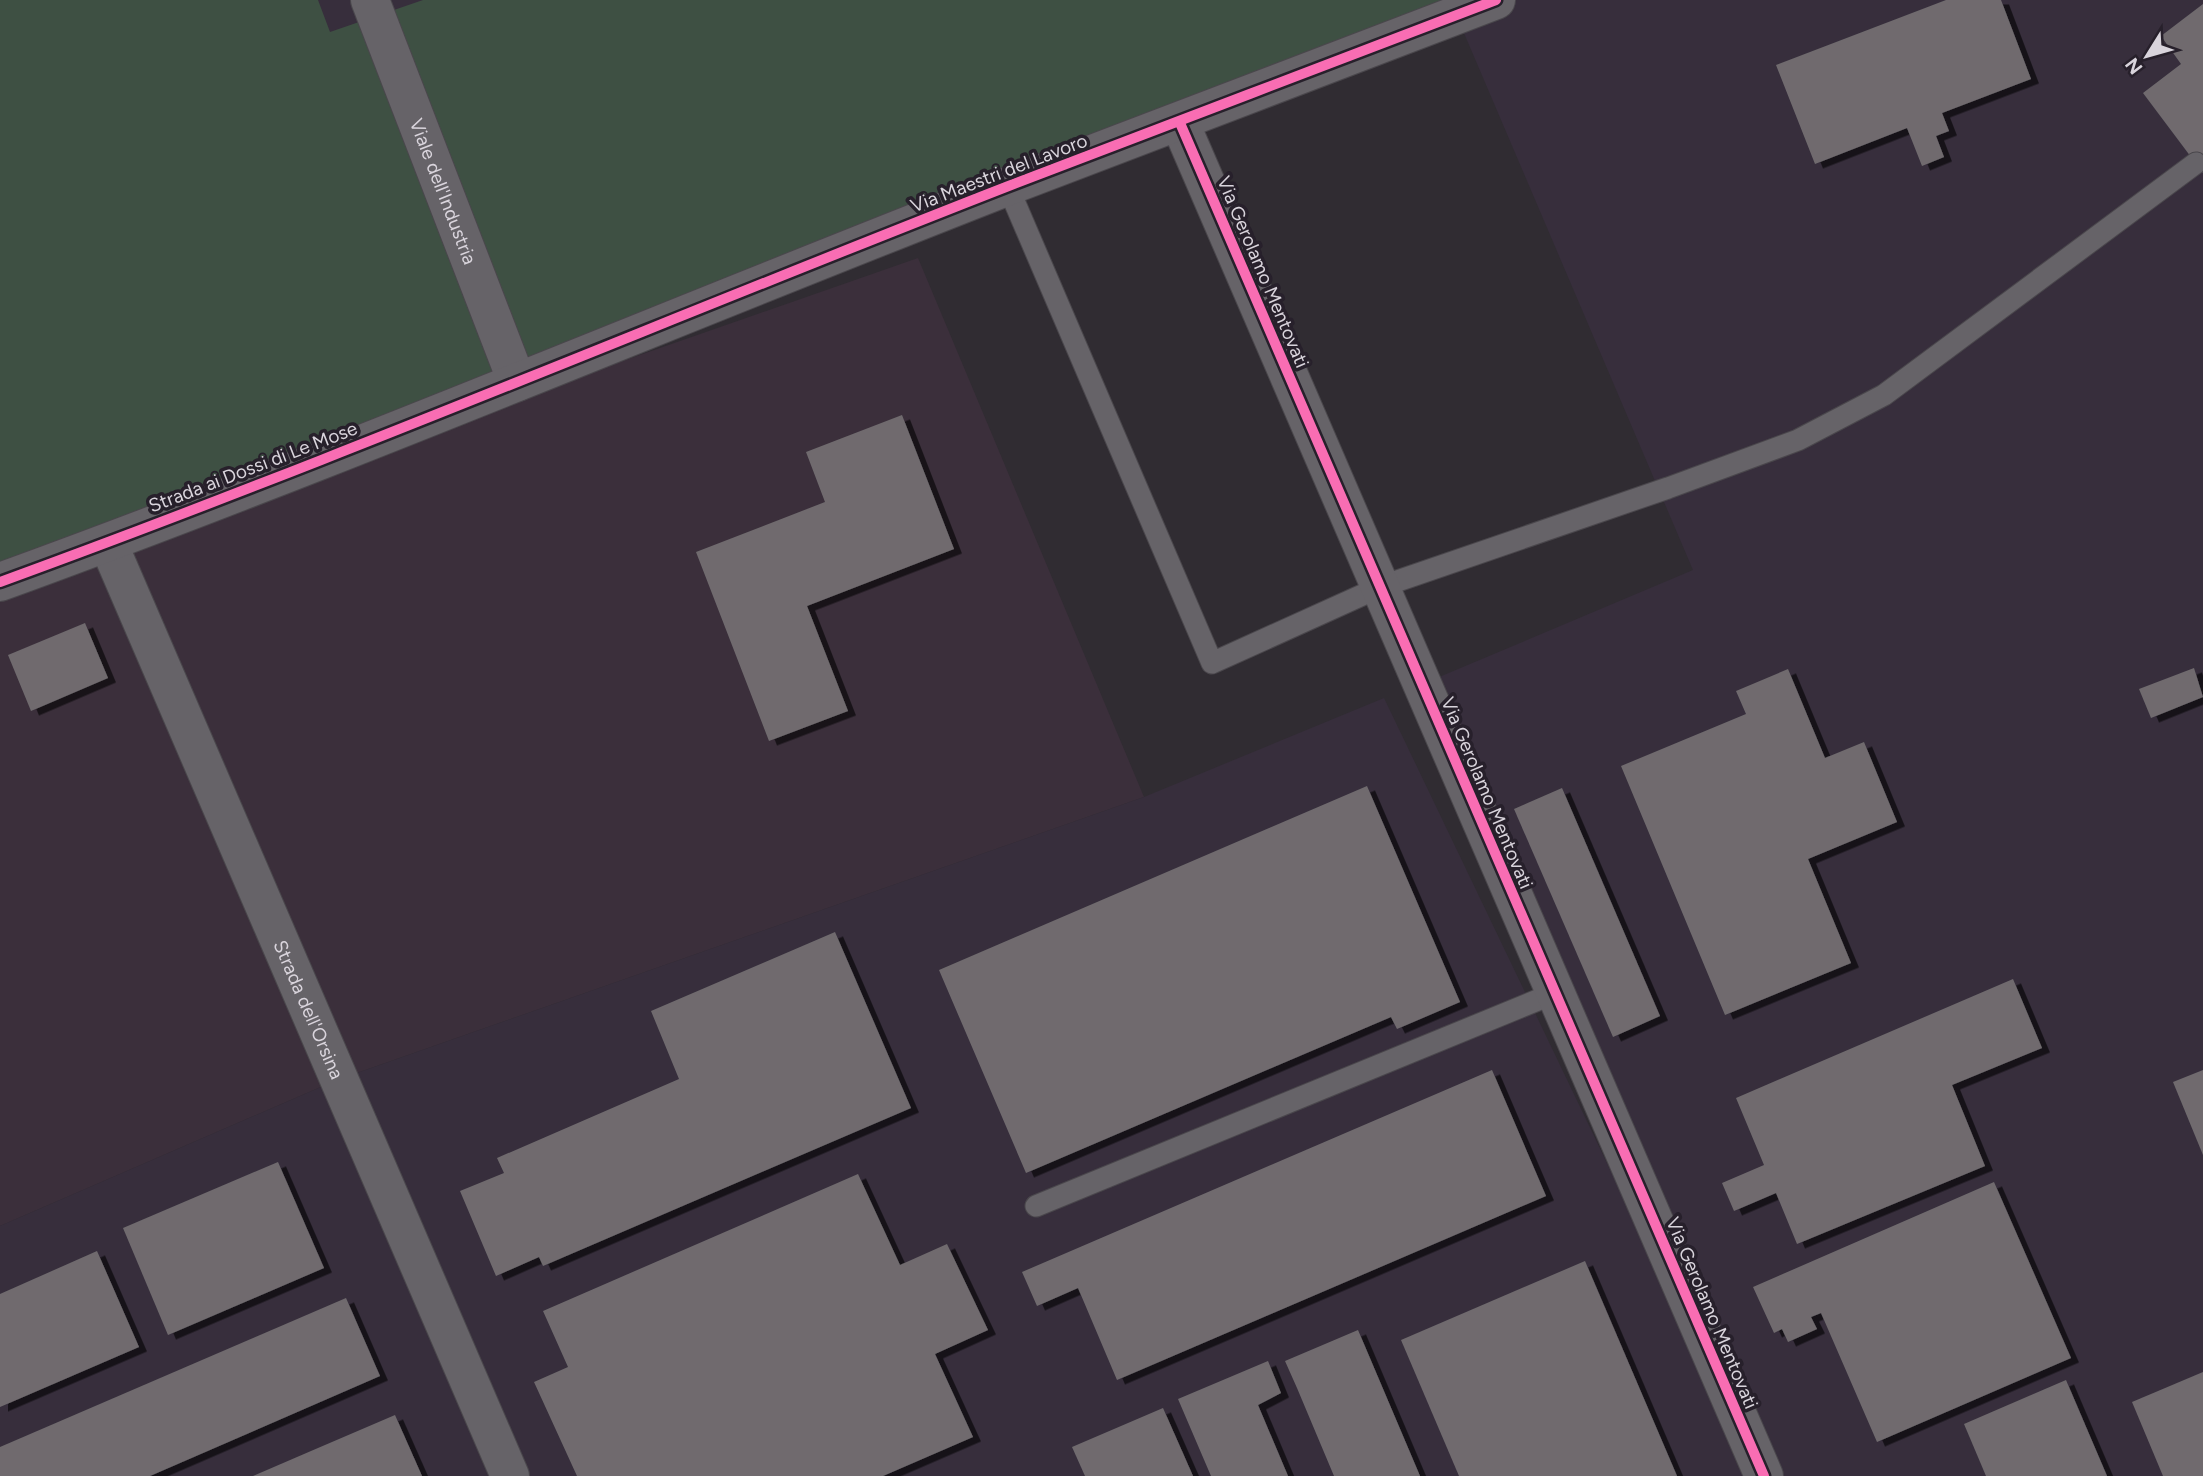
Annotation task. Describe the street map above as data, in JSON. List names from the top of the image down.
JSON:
{
  "streets": {
    "street": [
      "Via Maestri del Lavoro",
      "Viale dell'Industria",
      "Via Gerolamo Mentovati",
      "Strada ai Dossi di Le Mose",
      "Strada dell'Orsina"
    ]
  },
  "crossings": [
    ["Via Maestri del Lavoro", "Viale dell'Industria"],
    ["Via Maestri del Lavoro", "Via Gerolamo Mentovati"],
    ["Via Maestri del Lavoro", "Strada ai Dossi di Le Mose"],
    ["Viale dell'Industria", "Strada ai Dossi di Le Mose"],
    ["Strada ai Dossi di Le Mose", "Strada dell'Orsina"]
  ],
  "north": "bottom left"
}
